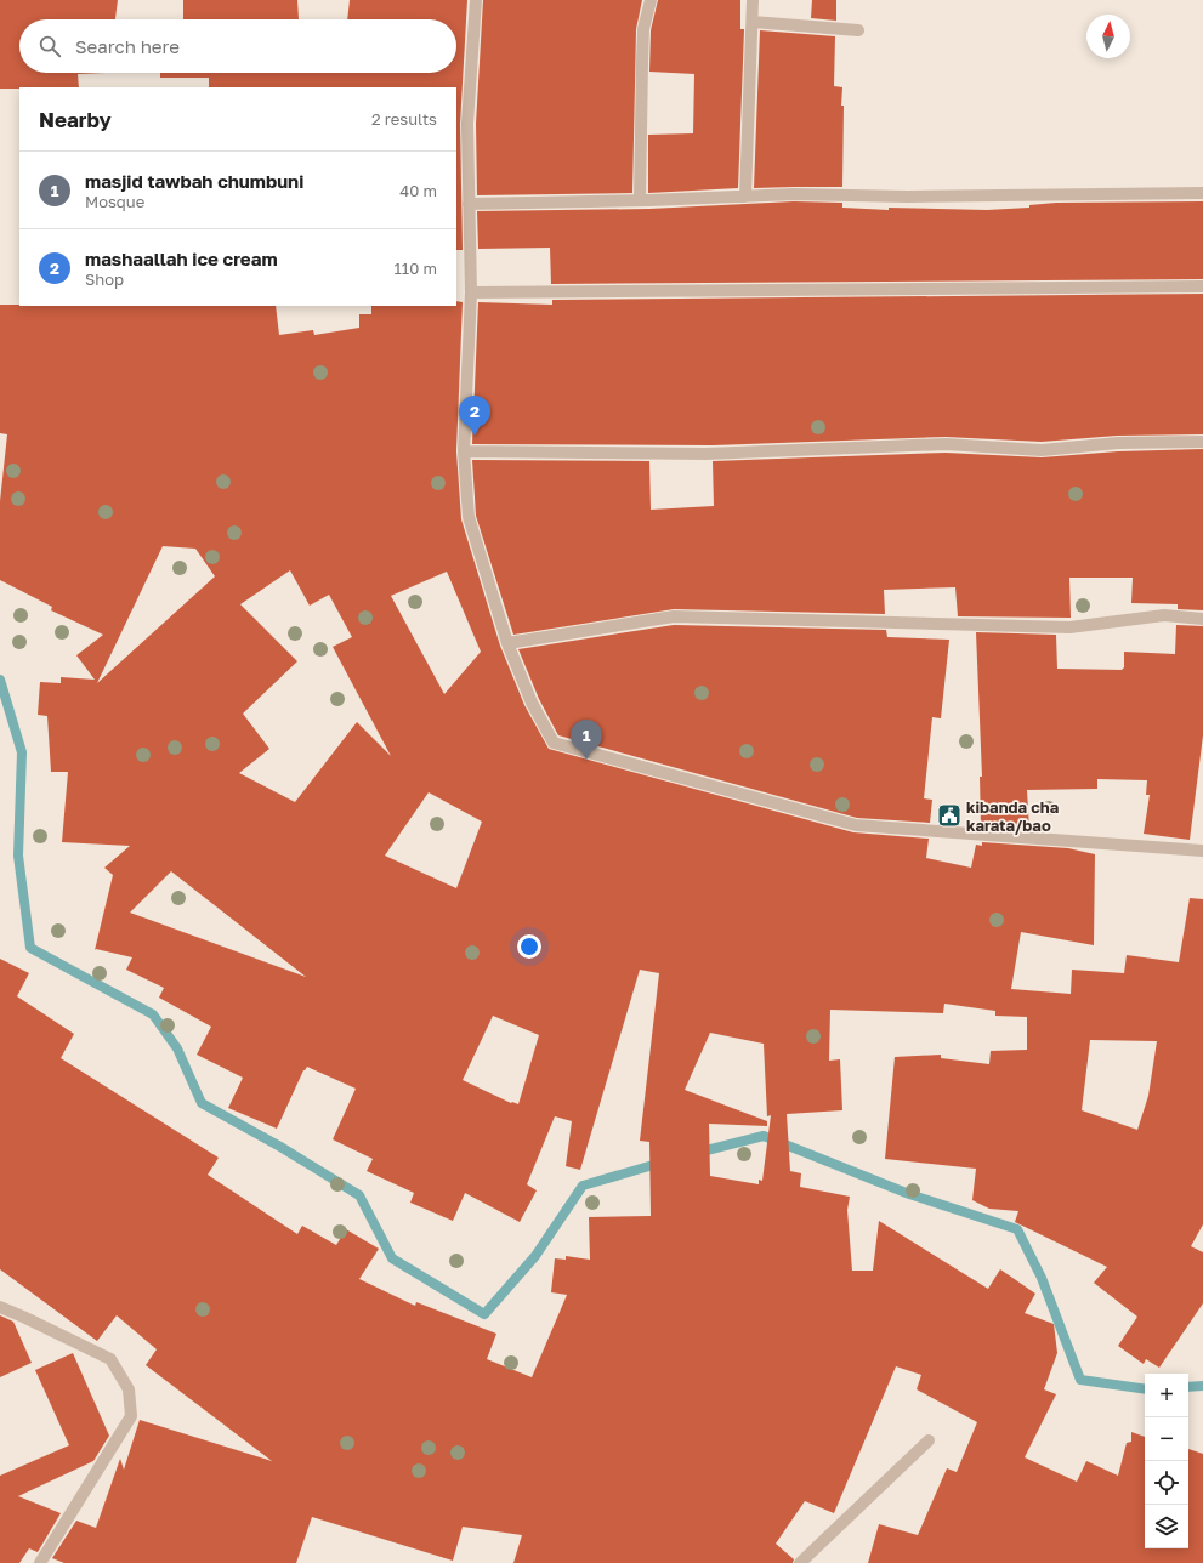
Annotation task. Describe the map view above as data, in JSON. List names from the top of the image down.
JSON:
{
  "places": {
    "public building": ["kibanda cha karata/bao"]
  },
  "north": "top",
  "page": {
    "search": "Search here",
    "heading": ["Nearby", "2 results"],
    "list": [
      {
        "mark": "1",
        "name": "masjid tawbah chumbuni",
        "note": "Mosque",
        "value": "40 m"
      },
      {
        "mark": "2",
        "name": "mashaallah ice cream",
        "note": "Shop",
        "value": "110 m"
      }
    ],
    "pins": ["2", "1"],
    "map_buttons": ["+", "−"]
  }
}
